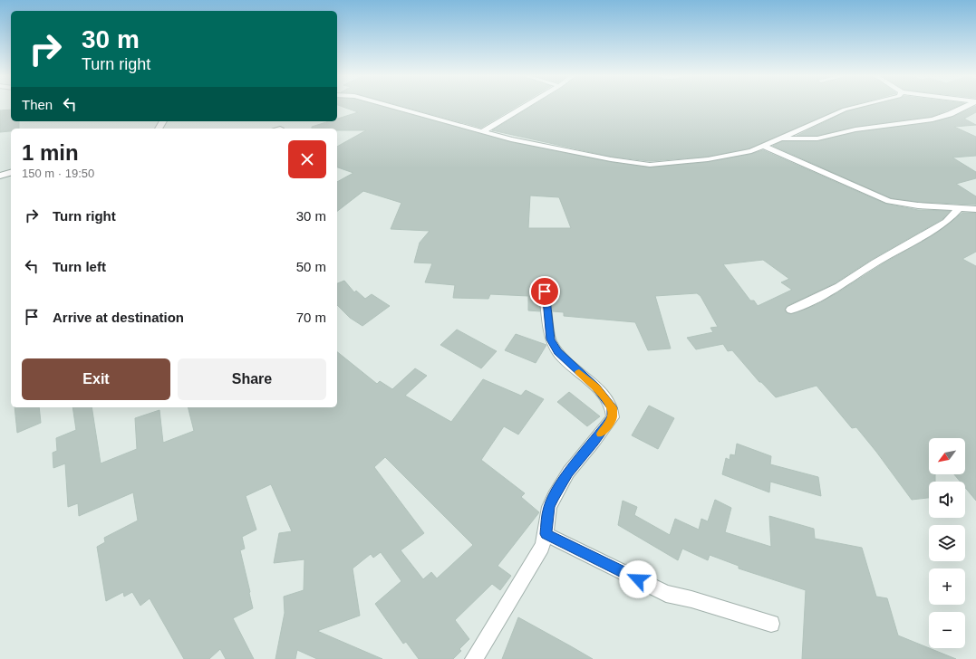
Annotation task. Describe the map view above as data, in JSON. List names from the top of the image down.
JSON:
{
  "north": "bottom left",
  "page": {
    "turn": ["30 m", "Turn right"],
    "then": "Then",
    "heading": ["1 min", "150 m · 19:50"],
    "list": [
      {
        "name": "Turn right",
        "value": "30 m"
      },
      {
        "name": "Turn left",
        "value": "50 m"
      },
      {
        "name": "Arrive at destination",
        "value": "70 m"
      }
    ],
    "buttons": ["Exit", "Share"],
    "map_buttons": ["+", "−"]
  }
}
